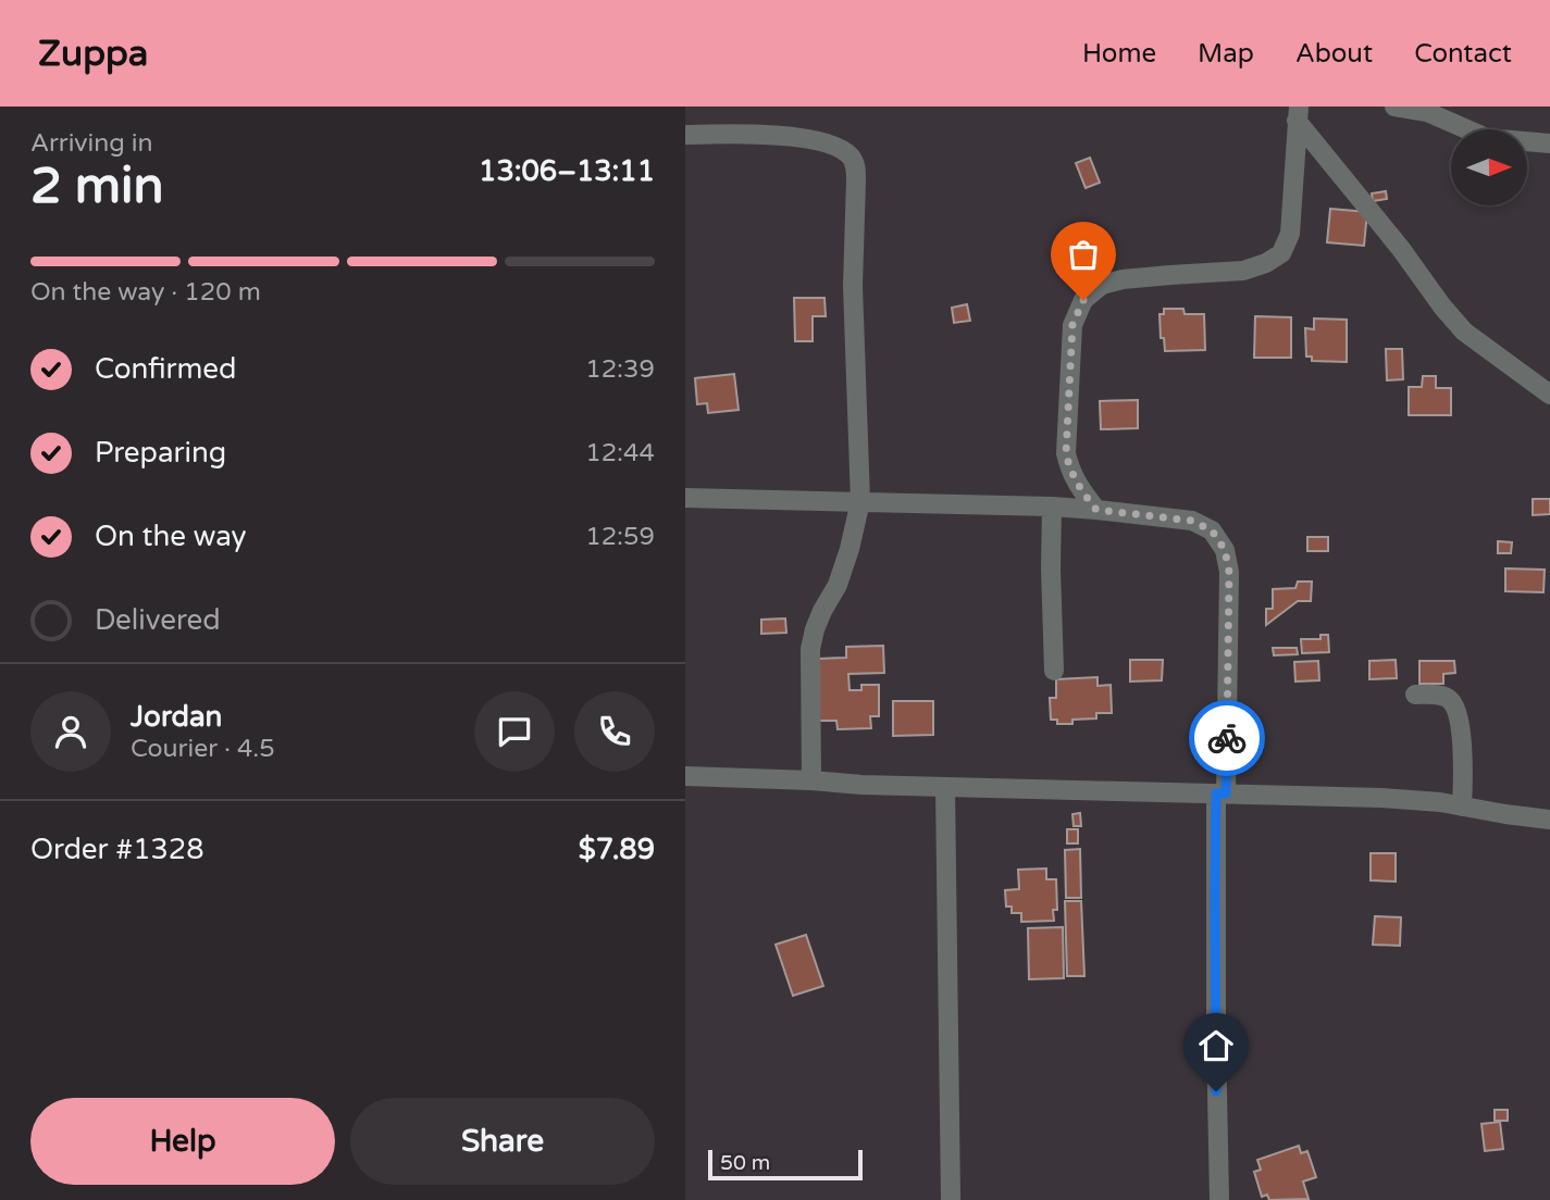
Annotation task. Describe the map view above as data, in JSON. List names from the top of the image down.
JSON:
{
  "scale_bar": "50 m",
  "north": "right",
  "page": {
    "header": "Zuppa",
    "nav": [
      "Home",
      "Map",
      "About",
      "Contact"
    ],
    "heading": ["2 min", "Arriving in", "13:06–13:11"],
    "panel": [
      "Jordan",
      "Courier · 4.5",
      "Order #1328",
      "$7.89"
    ],
    "bar": "On the way · 120 m",
    "list": [
      ["Confirmed", "12:39"],
      ["Preparing", "12:44"],
      ["On the way", "12:59"],
      "Delivered"
    ],
    "buttons": ["Help", "Share"],
    "scale": "50 m"
  }
}
